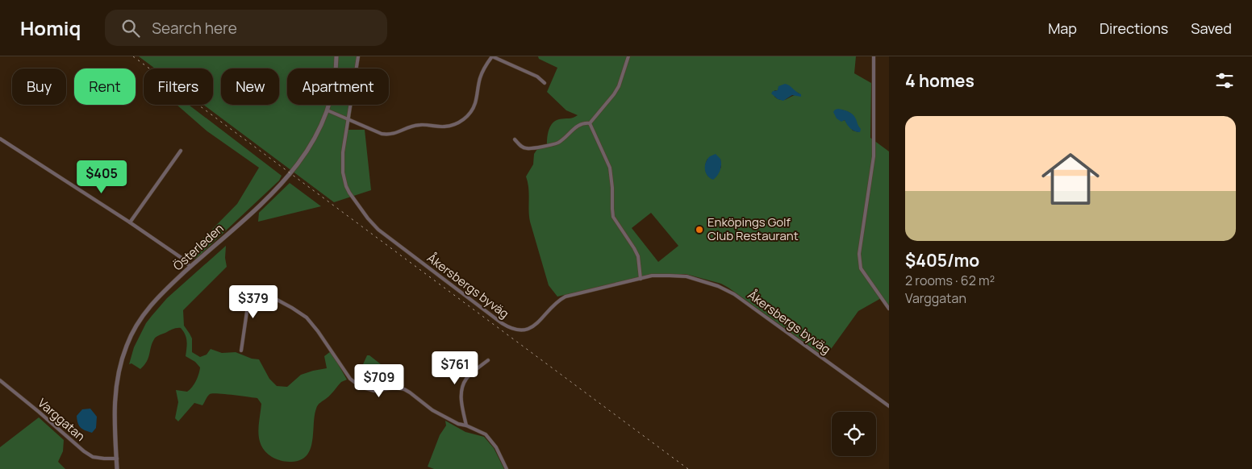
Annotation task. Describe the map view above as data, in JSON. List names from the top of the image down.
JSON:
{
  "streets": {
    "street": ["Österleden", "Åkersbergs byväg", "Varggatan"]
  },
  "crossings": [
    ["Österleden", "Varggatan"]
  ],
  "places": ["Enköpings Golf Club Restaurant"],
  "page": {
    "header": "Homiq",
    "search": "Search here",
    "nav": ["Map", "Directions", "Saved"],
    "heading": "4 homes",
    "chip": [
      "Buy",
      "Rent",
      "Filters",
      "New",
      "Apartment"
    ],
    "list": [
      {
        "name": "$405/mo",
        "note": "2 rooms · 62 m² · Varggatan"
      }
    ],
    "price": [
      "$405",
      "$379",
      "$761",
      "$709"
    ]
  }
}
